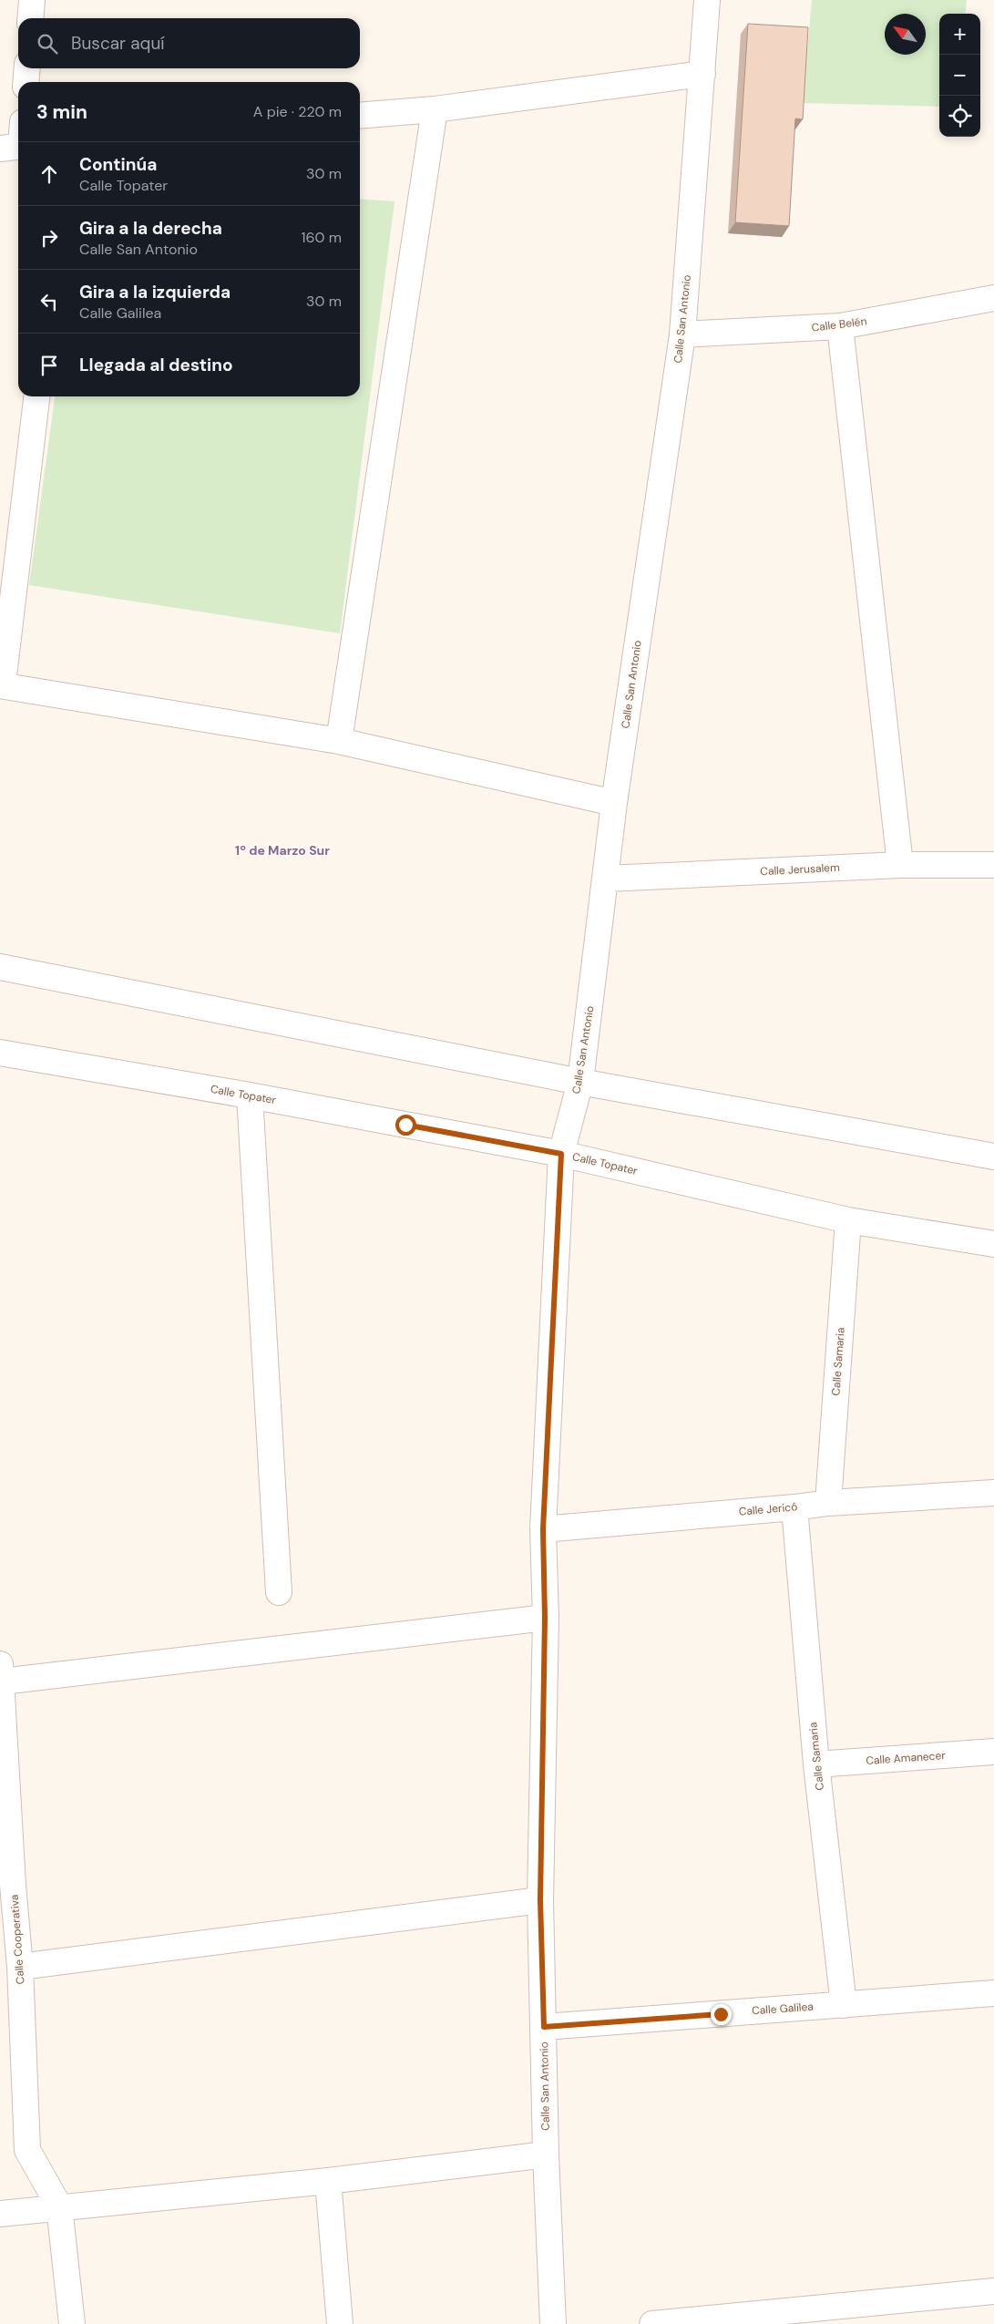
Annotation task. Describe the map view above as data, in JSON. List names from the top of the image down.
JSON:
{
  "streets": {
    "street": [
      "Calle San Antonio",
      "Calle Belén",
      "Calle Jerusalem",
      "Calle Topater",
      "Calle Samaria",
      "Calle Jericó",
      "Calle Amanecer",
      "Calle Cooperativa",
      "Calle Galilea"
    ]
  },
  "crossings": [
    ["Calle San Antonio", "Calle Belén"],
    ["Calle San Antonio", "Calle Jerusalem"],
    ["Calle San Antonio", "Calle Topater"],
    ["Calle San Antonio", "Calle Jericó"],
    ["Calle San Antonio", "Calle Galilea"],
    ["Calle Topater", "Calle Samaria"],
    ["Calle Samaria", "Calle Jericó"],
    ["Calle Samaria", "Calle Amanecer"],
    ["Calle Samaria", "Calle Galilea"]
  ],
  "districts": ["1º de Marzo Sur"],
  "north": "top left",
  "page": {
    "map_buttons": ["+", "−"],
    "search": "Buscar aquí",
    "heading": ["3 min", "A pie · 220 m"],
    "list": [
      ["Continúa", "Calle Topater", "30 m"],
      ["Gira a la derecha", "Calle San Antonio", "160 m"],
      ["Gira a la izquierda", "Calle Galilea", "30 m"],
      "Llegada al destino"
    ]
  }
}
